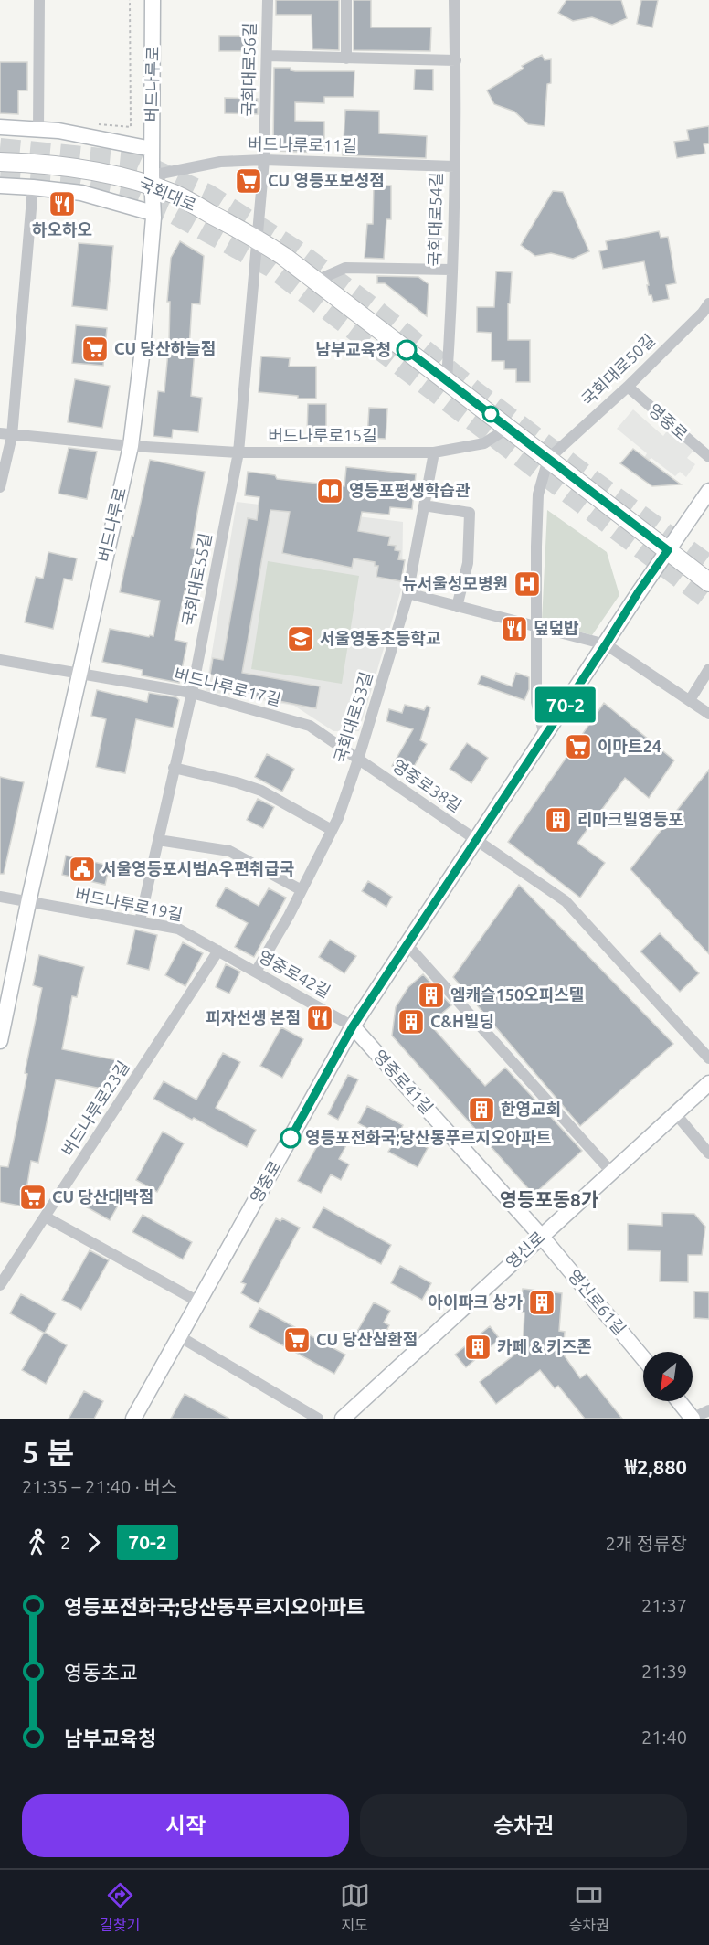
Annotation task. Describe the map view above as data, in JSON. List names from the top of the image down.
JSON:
{
  "streets": {
    "main road": [
      "버드나루로",
      "국회대로",
      "영중로",
      "영중로41길",
      "영신로",
      "영신로61길"
    ],
    "street": [
      "국회대로56길",
      "버드나루로11길",
      "국회대로54길",
      "국회대로50길",
      "버드나루로15길",
      "국회대로55길",
      "버드나루로17길",
      "국회대로53길",
      "영중로38길",
      "버드나루로19길",
      "영중로42길",
      "버드나루로23길"
    ]
  },
  "crossings": [
    ["국회대로56길", "버드나루로11길"],
    ["국회대로56길", "국회대로"],
    ["국회대로56길", "국회대로55길"],
    ["버드나루로", "버드나루로11길"],
    ["버드나루로", "국회대로"],
    ["버드나루로", "버드나루로15길"],
    ["버드나루로", "버드나루로17길"],
    ["버드나루로", "버드나루로19길"],
    ["버드나루로11길", "국회대로"],
    ["버드나루로11길", "국회대로54길"],
    ["국회대로", "국회대로54길"],
    ["국회대로", "국회대로50길"],
    ["국회대로", "영중로"],
    ["국회대로", "버드나루로15길"],
    ["국회대로", "국회대로55길"],
    ["국회대로50길", "영중로"],
    ["영중로", "영중로38길"],
    ["영중로", "영중로42길"],
    ["영중로", "영중로41길"],
    ["버드나루로15길", "국회대로55길"],
    ["버드나루로15길", "국회대로53길"],
    ["국회대로55길", "버드나루로17길"],
    ["국회대로55길", "버드나루로19길"],
    ["버드나루로17길", "국회대로53길"],
    ["버드나루로17길", "영중로38길"],
    ["국회대로53길", "영중로38길"],
    ["국회대로53길", "영중로42길"],
    ["버드나루로19길", "영중로42길"],
    ["버드나루로19길", "버드나루로23길"],
    ["영중로42길", "영중로41길"],
    ["영중로42길", "버드나루로23길"],
    ["영중로41길", "영신로"],
    ["영중로41길", "영신로61길"],
    ["영신로", "영신로61길"]
  ],
  "districts": ["영등포동8가"],
  "places": {
    "supermarket": [
      "CU 영등포보성점",
      "CU 당산하늘점",
      "이마트24",
      "CU 당산대박점",
      "CU 당산삼환점"
    ],
    "restaurant": ["하오하오", "덮덮밥", "피자선생 본점"],
    "other": ["남부교육청", "영등포전화국;당산동푸르지오아파트"],
    "library": ["영등포평생학습관"],
    "hospital": ["뉴서울성모병원"],
    "school or university": ["서울영동초등학교"],
    "building": [
      "리마크빌영등포",
      "엠캐슬150오피스텔",
      "C&H빌딩",
      "한영교회",
      "아이파크 상가",
      "카페 & 키즈존"
    ],
    "public building": ["서울영등포시범A우편취급국"]
  },
  "lines": ["bus line 70-2"],
  "north": "bottom left",
  "page": {
    "on_map": "70-2",
    "heading": ["5 분", "21:35 – 21:40 · 버스", "₩2,880"],
    "legs": ["2", "70-2", "2개 정류장"],
    "list": [
      {
        "name": "영등포전화국;당산동푸르지오아파트",
        "value": "21:37"
      },
      {
        "name": "영동초교",
        "value": "21:39"
      },
      {
        "name": "남부교육청",
        "value": "21:40"
      }
    ],
    "buttons": ["시작", "승차권"],
    "tabs": ["길찾기", "지도", "승차권"]
  }
}
